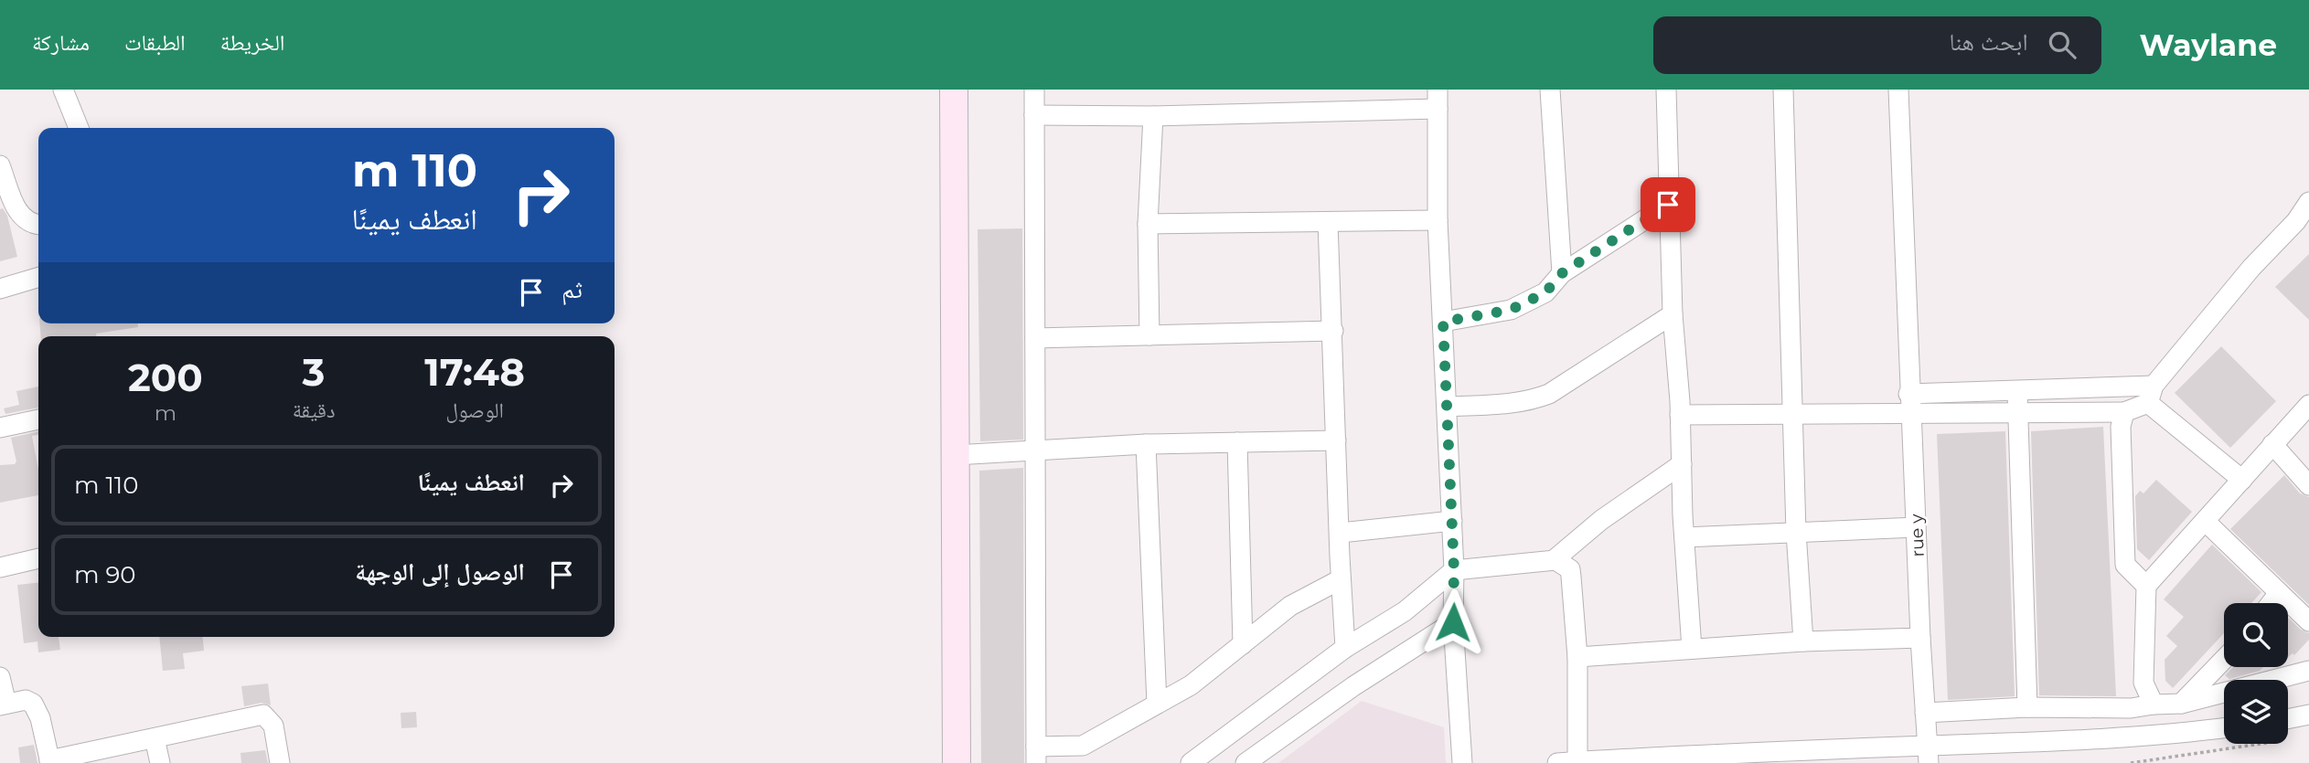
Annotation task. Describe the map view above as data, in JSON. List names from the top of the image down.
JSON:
{
  "streets": {
    "street": ["rue y"]
  },
  "page": {
    "header": "Waylane",
    "search": "ابحث هنا",
    "nav": ["الخريطة", "الطبقات", "مشاركة"],
    "turn": ["110 m", "انعطف يمينًا"],
    "then": "ثم",
    "eta": [
      "17:48",
      "الوصول",
      "3",
      "دقيقة",
      "200",
      "m"
    ],
    "list": [
      {
        "name": "انعطف يمينًا",
        "value": "110 m"
      },
      {
        "name": "الوصول إلى الوجهة",
        "value": "90 m"
      }
    ]
  }
}
